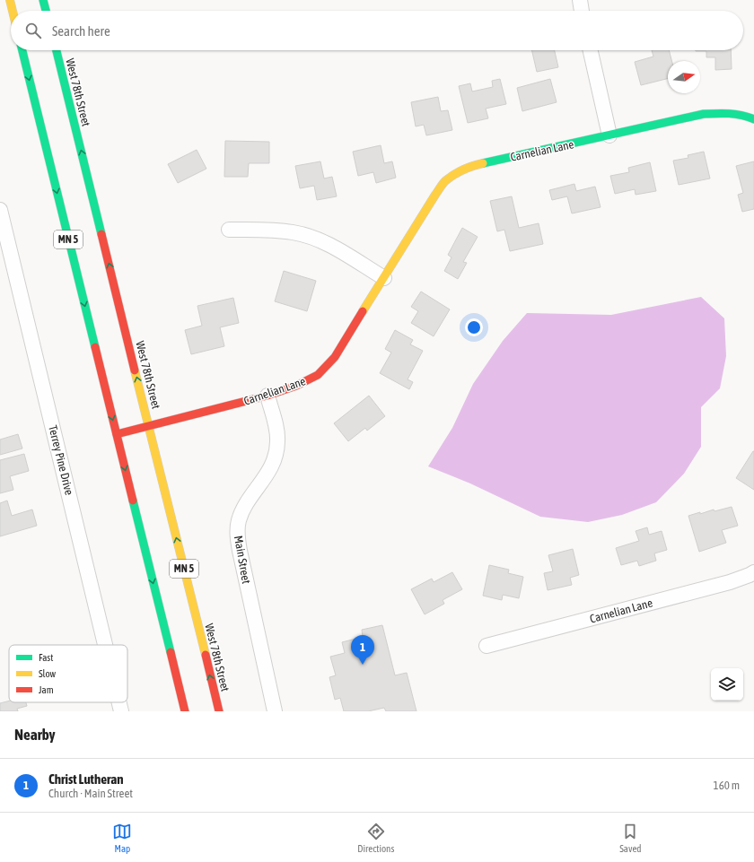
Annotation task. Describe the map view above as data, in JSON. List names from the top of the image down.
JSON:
{
  "streets": {
    "main road": ["West 78th Street", "Carnelian Lane", "MN 5"],
    "street": ["Terrey Pine Drive", "Main Street"]
  },
  "crossings": [
    ["West 78th Street", "Carnelian Lane"],
    ["Carnelian Lane", "MN 5"],
    ["Carnelian Lane", "Main Street"]
  ],
  "legend": ["Fast", "Slow", "Jam"],
  "north": "right",
  "page": {
    "search": "Search here",
    "pins": "1",
    "heading": "Nearby",
    "list": [
      {
        "mark": "1",
        "name": "Christ Lutheran",
        "note": "Church · Main Street",
        "value": "160 m"
      }
    ],
    "nav": ["Map", "Directions", "Saved"]
  }
}
